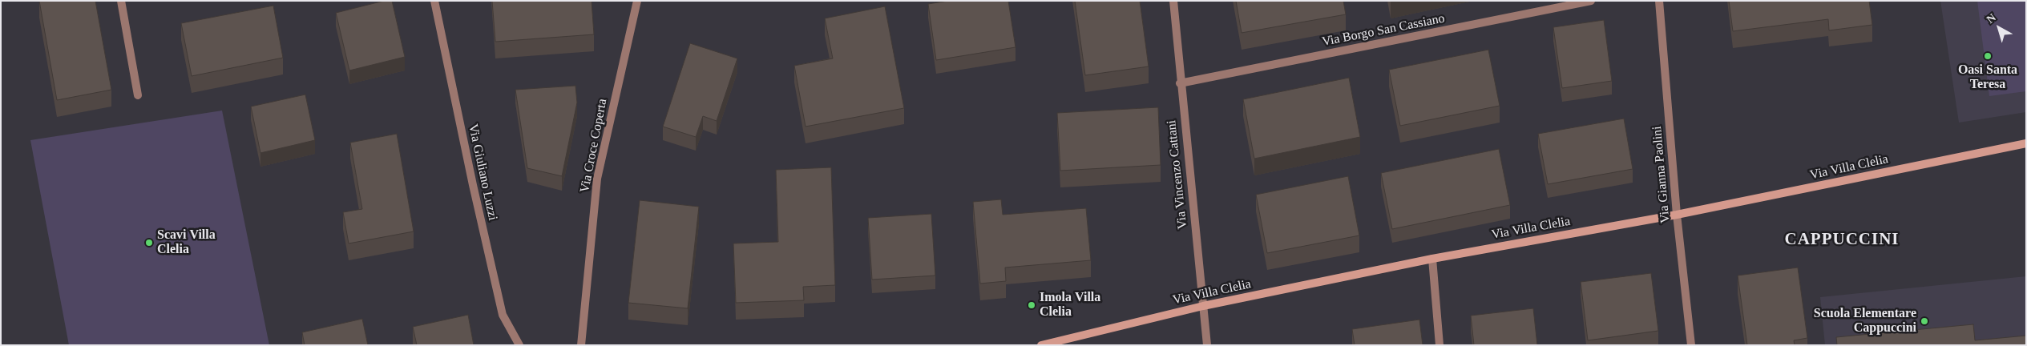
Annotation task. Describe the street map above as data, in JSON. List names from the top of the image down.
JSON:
{
  "streets": {
    "street": [
      "Via Borgo San Cassiano",
      "Via Croce Coperta",
      "Via Villa Clelia",
      "Via Giuliano Luzzi",
      "Via Vincenzo Cattani",
      "Via Gianna Paolini"
    ]
  },
  "crossings": [
    ["Via Borgo San Cassiano", "Via Vincenzo Cattani"],
    ["Via Villa Clelia", "Via Vincenzo Cattani"],
    ["Via Villa Clelia", "Via Gianna Paolini"]
  ],
  "districts": ["CAPPUCCINI"],
  "places": [
    "Oasi Santa Teresa",
    "Scavi Villa Clelia",
    "Imola Villa Clelia",
    "Scuola Elementare Cappuccini"
  ],
  "north": "top left"
}
